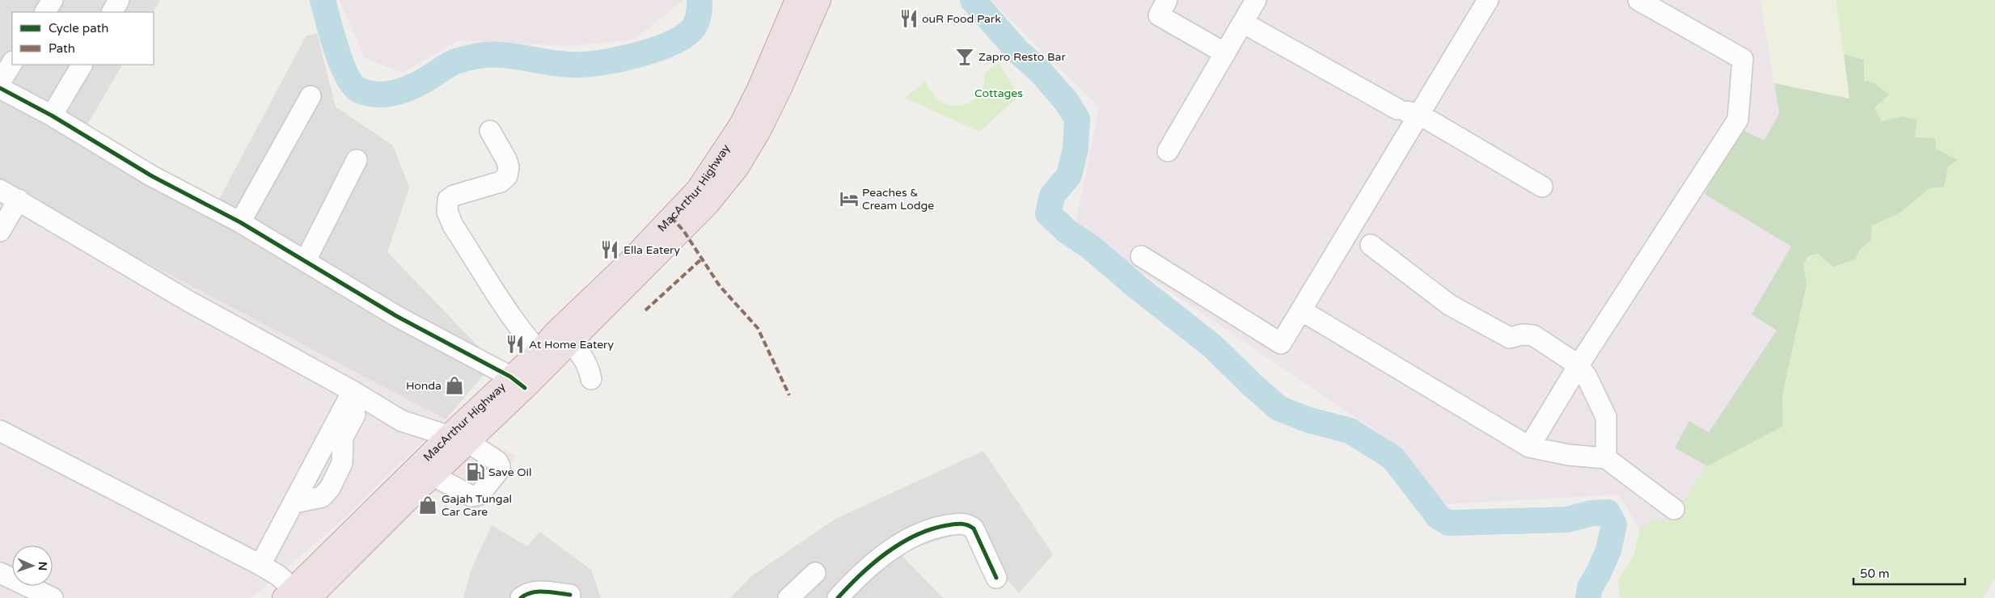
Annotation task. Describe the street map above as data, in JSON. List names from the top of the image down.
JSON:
{
  "streets": {
    "highway": ["MacArthur Highway"]
  },
  "parks": ["Cottages"],
  "places": {
    "restaurant": ["ouR Food Park", "Ella Eatery", "At Home Eatery"],
    "bar": ["Zapro Resto Bar"],
    "hotel": ["Peaches & Cream Lodge"],
    "shop": ["Honda", "Gajah Tungal Car Care"],
    "fuel station": ["Save Oil"]
  },
  "legend": ["Cycle path", "Path"],
  "scale_bar": "50 m",
  "north": "right"
}
